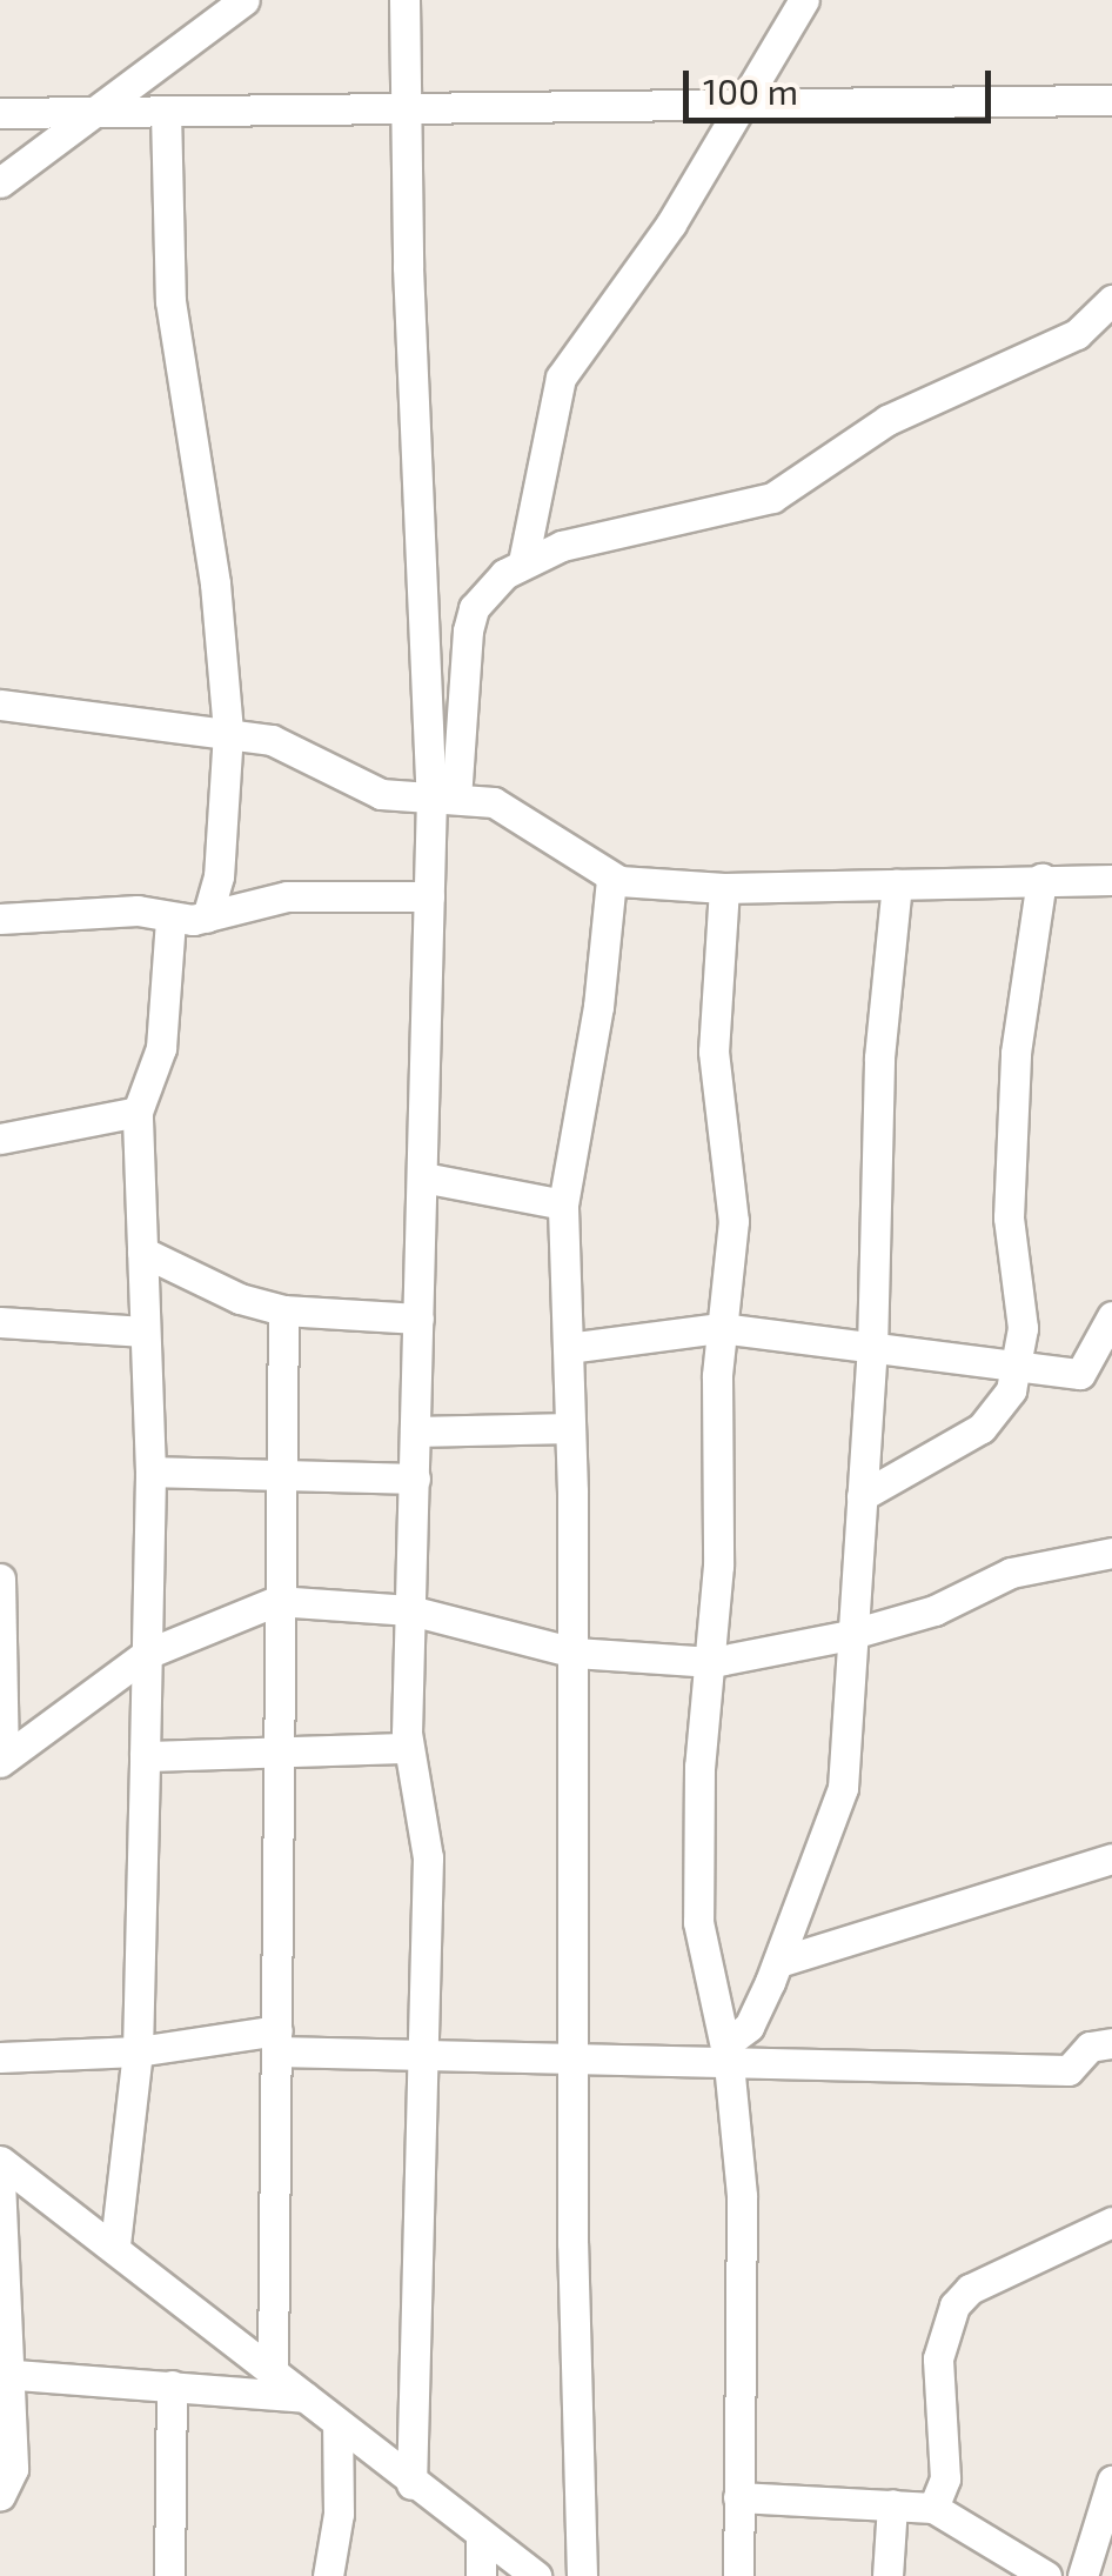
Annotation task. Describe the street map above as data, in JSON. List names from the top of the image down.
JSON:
{
  "scale_bar": "100 m"
}
